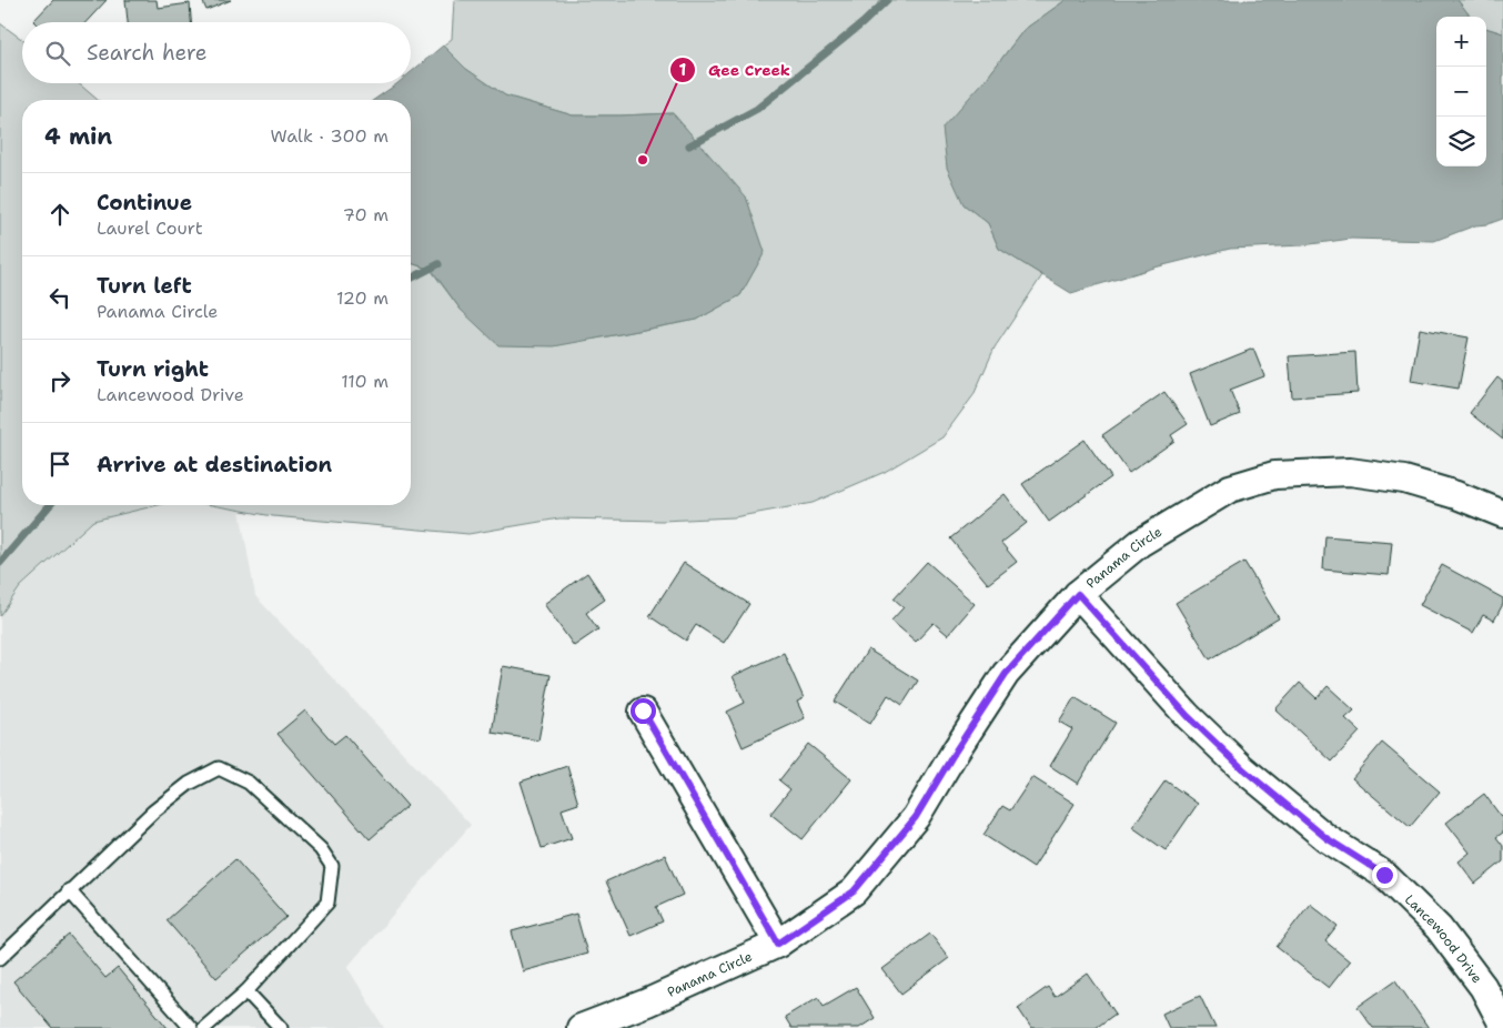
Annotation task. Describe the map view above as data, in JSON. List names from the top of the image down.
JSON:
{
  "streets": {
    "street": ["Panama Circle", "Lancewood Drive"]
  },
  "crossings": [
    ["Panama Circle", "Lancewood Drive"]
  ],
  "places": ["Gee Creek"],
  "page": {
    "map_buttons": ["+", "−"],
    "search": "Search here",
    "heading": ["4 min", "Walk · 300 m"],
    "list": [
      ["Continue", "Laurel Court", "70 m"],
      ["Turn left", "Panama Circle", "120 m"],
      ["Turn right", "Lancewood Drive", "110 m"],
      "Arrive at destination"
    ]
  }
}
